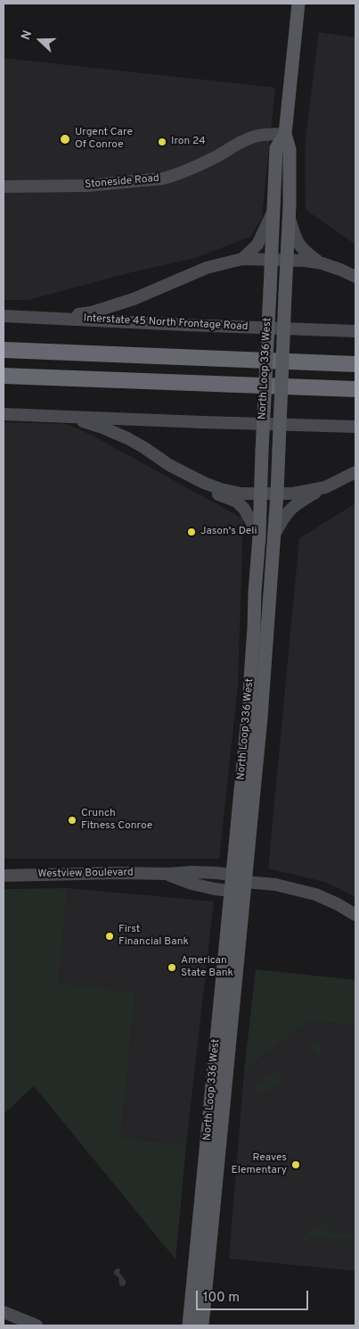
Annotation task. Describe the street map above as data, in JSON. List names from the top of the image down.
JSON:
{
  "streets": {
    "main road": [
      "Stoneside Road",
      "Interstate 45 North Frontage Road",
      "North Loop 336 West",
      "Westview Boulevard"
    ]
  },
  "crossings": [
    ["Stoneside Road", "North Loop 336 West"],
    ["North Loop 336 West", "Westview Boulevard"]
  ],
  "places": [
    "Urgent Care Of Conroe",
    "Iron 24",
    "Jason's Deli",
    "Crunch Fitness Conroe",
    "First Financial Bank",
    "American State Bank",
    "Reaves Elementary"
  ],
  "scale_bar": "100 m",
  "north": "left"
}
